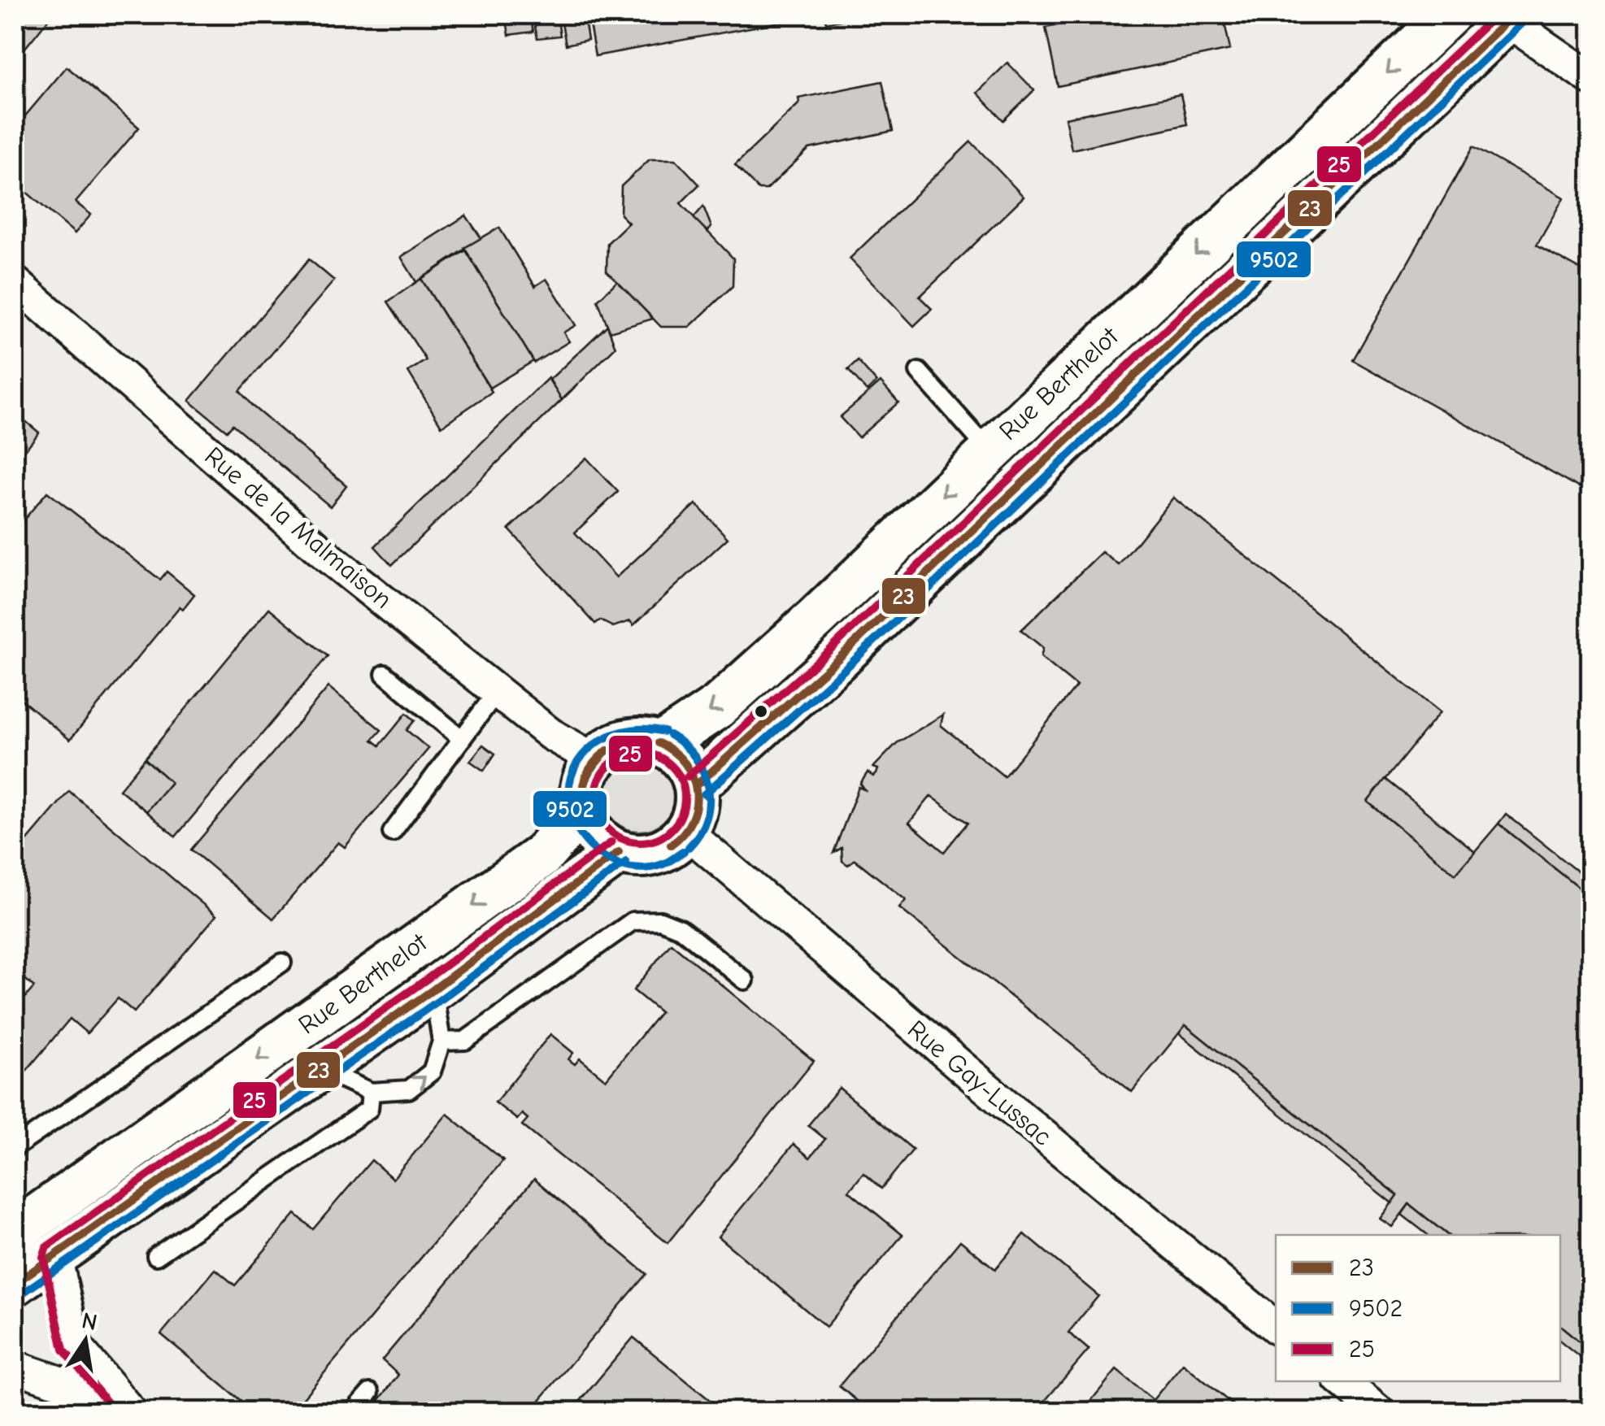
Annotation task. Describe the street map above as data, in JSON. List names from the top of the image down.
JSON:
{
  "streets": {
    "main road": ["Rue Berthelot"],
    "street": ["Rue de la Malmaison", "Rue Gay-Lussac"]
  },
  "crossings": [
    ["Rue Berthelot", "Rue de la Malmaison"],
    ["Rue Berthelot", "Rue Gay-Lussac"],
    ["Rue de la Malmaison", "Rue Gay-Lussac"]
  ],
  "lines": ["transit line 23", "transit line 25", "transit line 9502"],
  "legend": ["23", "9502", "25"],
  "north": "top"
}
